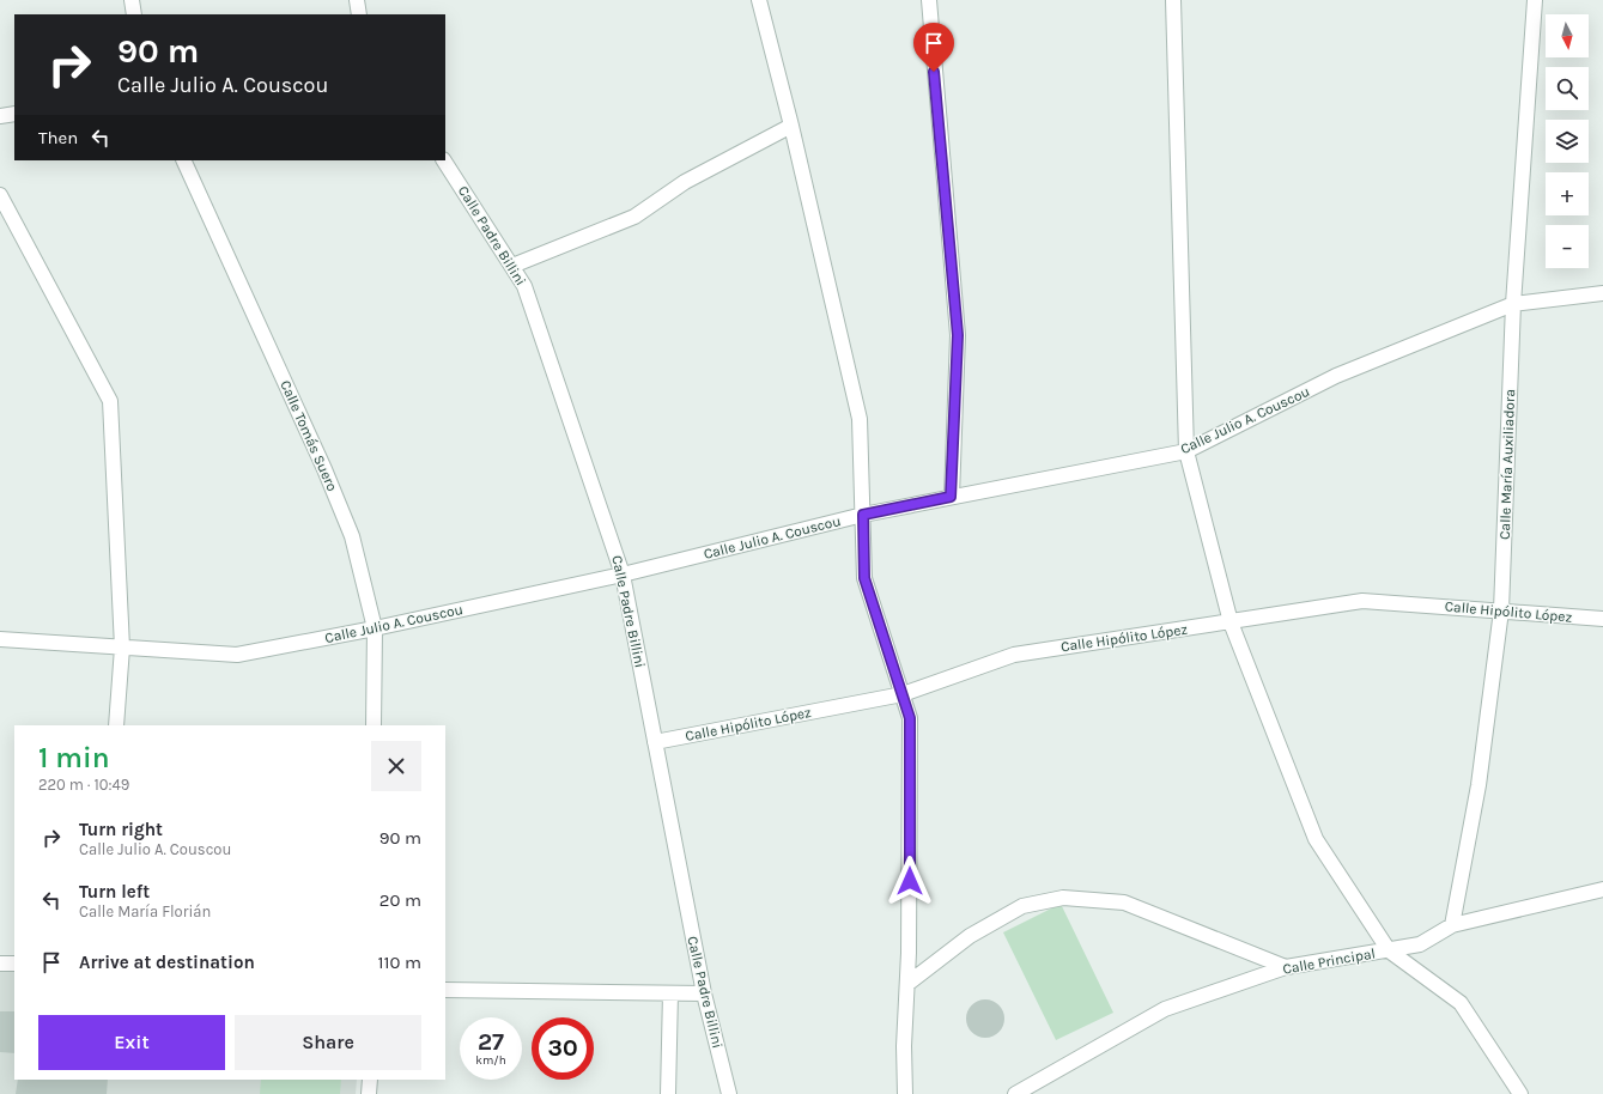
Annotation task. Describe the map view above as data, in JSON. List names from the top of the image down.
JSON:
{
  "streets": {
    "street": [
      "Calle Padre Billini",
      "Calle Julio A. Couscou",
      "Calle Tomás Suero",
      "Calle María Auxiliadora",
      "Calle Hipólito López",
      "Calle Principal"
    ]
  },
  "crossings": [
    ["Calle Padre Billini", "Calle Julio A. Couscou"],
    ["Calle Padre Billini", "Calle Hipólito López"],
    ["Calle Julio A. Couscou", "Calle Tomás Suero"],
    ["Calle Julio A. Couscou", "Calle María Auxiliadora"],
    ["Calle María Auxiliadora", "Calle Hipólito López"],
    ["Calle María Auxiliadora", "Calle Principal"]
  ],
  "north": "bottom",
  "page": {
    "map_buttons": ["+", "−"],
    "turn": ["90 m", "Calle Julio A. Couscou"],
    "then": "Then",
    "heading": ["1 min", "220 m · 10:49"],
    "list": [
      {
        "name": "Turn right",
        "note": "Calle Julio A. Couscou",
        "value": "90 m"
      },
      {
        "name": "Turn left",
        "note": "Calle María Florián",
        "value": "20 m"
      },
      {
        "name": "Arrive at destination",
        "value": "110 m"
      }
    ],
    "buttons": ["Exit", "Share"],
    "speed": "27 km/h",
    "limit": "30"
  }
}
